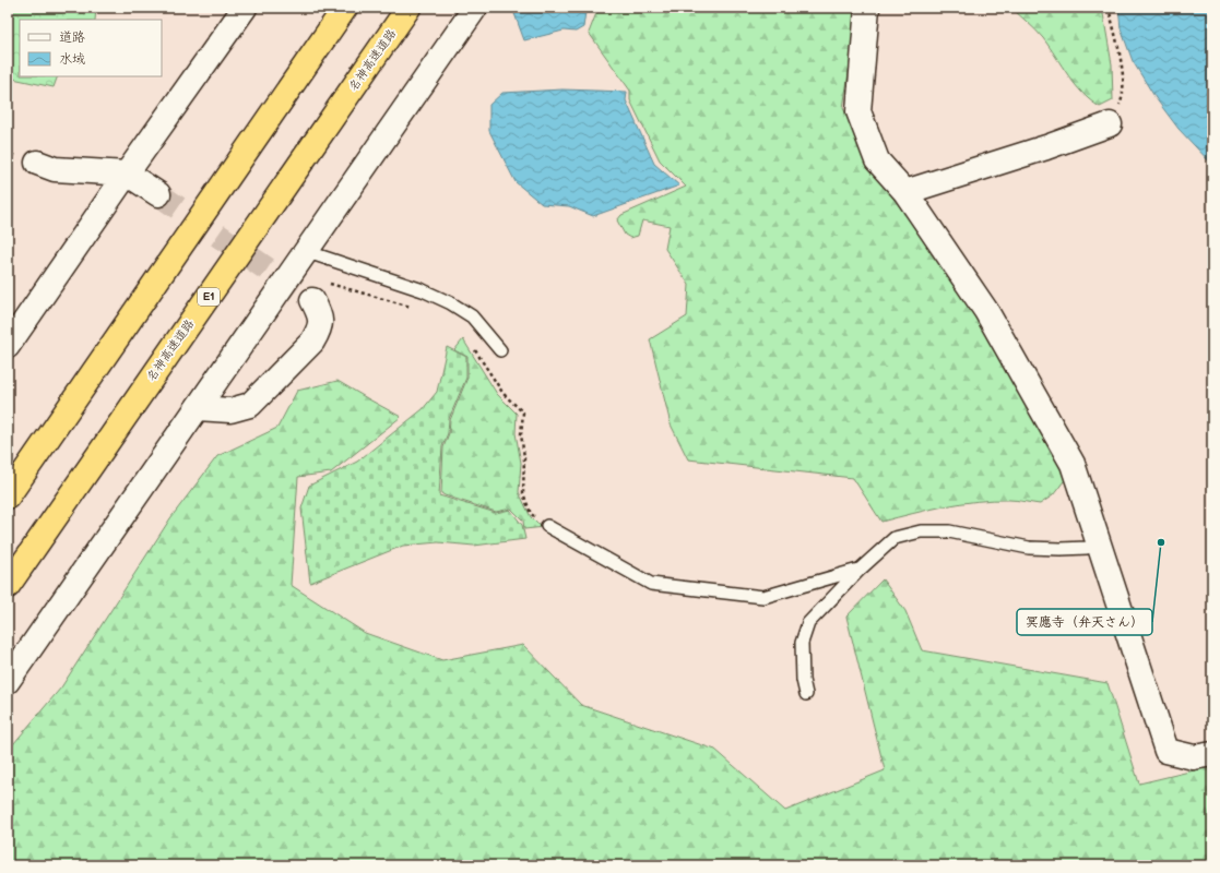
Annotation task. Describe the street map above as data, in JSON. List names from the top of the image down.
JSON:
{
  "streets": {
    "highway": ["名神高速道路", "E1"]
  },
  "places": ["冥應寺（弁天さん）"],
  "legend": ["道路", "水域"]
}
